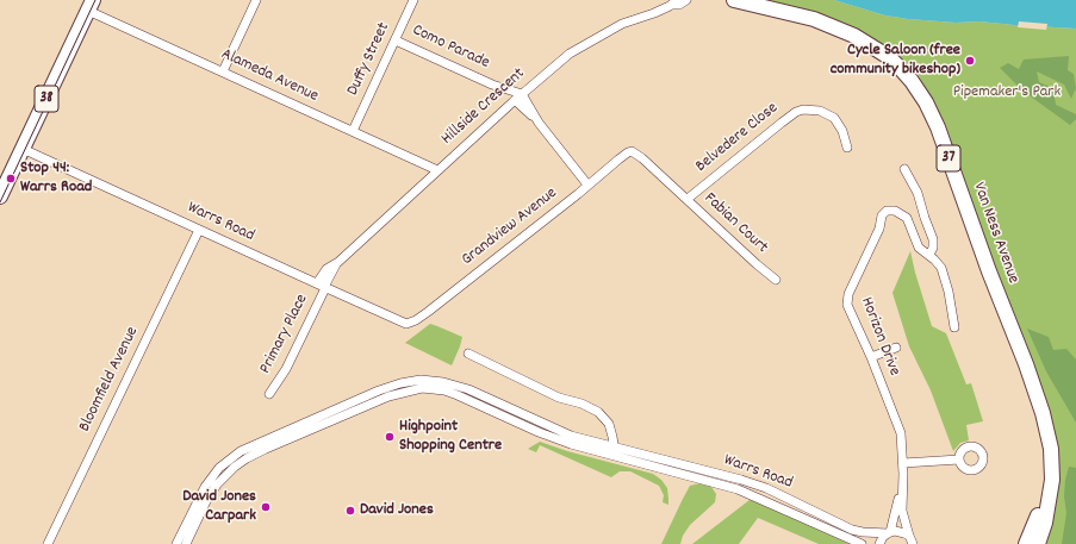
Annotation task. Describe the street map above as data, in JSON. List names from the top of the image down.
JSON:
{
  "streets": {
    "main road": ["38", "37", "Van Ness Avenue"],
    "street": [
      "Como Parade",
      "Duffy Street",
      "Alameda Avenue",
      "Hillside Crescent",
      "Belvedere Close",
      "Warrs Road",
      "Fabian Court",
      "Grandview Avenue",
      "Primary Place",
      "Horizon Drive",
      "Bloomfield Avenue"
    ]
  },
  "crossings": [
    ["Como Parade", "Duffy Street"],
    ["Como Parade", "Hillside Crescent"],
    ["Duffy Street", "Alameda Avenue"],
    ["Alameda Avenue", "38"],
    ["Alameda Avenue", "Hillside Crescent"],
    ["38", "Warrs Road"],
    ["Hillside Crescent", "Warrs Road"],
    ["Hillside Crescent", "Primary Place"],
    ["Belvedere Close", "Fabian Court"],
    ["Warrs Road", "Grandview Avenue"],
    ["Warrs Road", "Primary Place"],
    ["Warrs Road", "Horizon Drive"],
    ["Warrs Road", "Bloomfield Avenue"],
    ["Fabian Court", "Grandview Avenue"]
  ],
  "parks": ["Pipemaker's Park"],
  "places": [
    "Cycle Saloon (free community bikeshop)",
    "Stop 44: Warrs Road",
    "Highpoint Shopping Centre",
    "David Jones Carpark",
    "David Jones"
  ]
}
